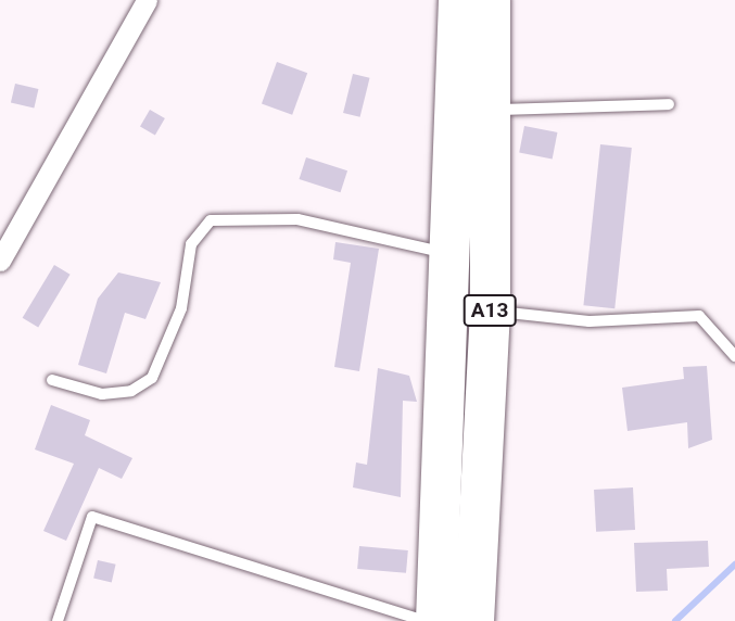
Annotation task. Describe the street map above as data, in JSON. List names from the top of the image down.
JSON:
{
  "streets": {
    "highway": ["A13"]
  }
}
